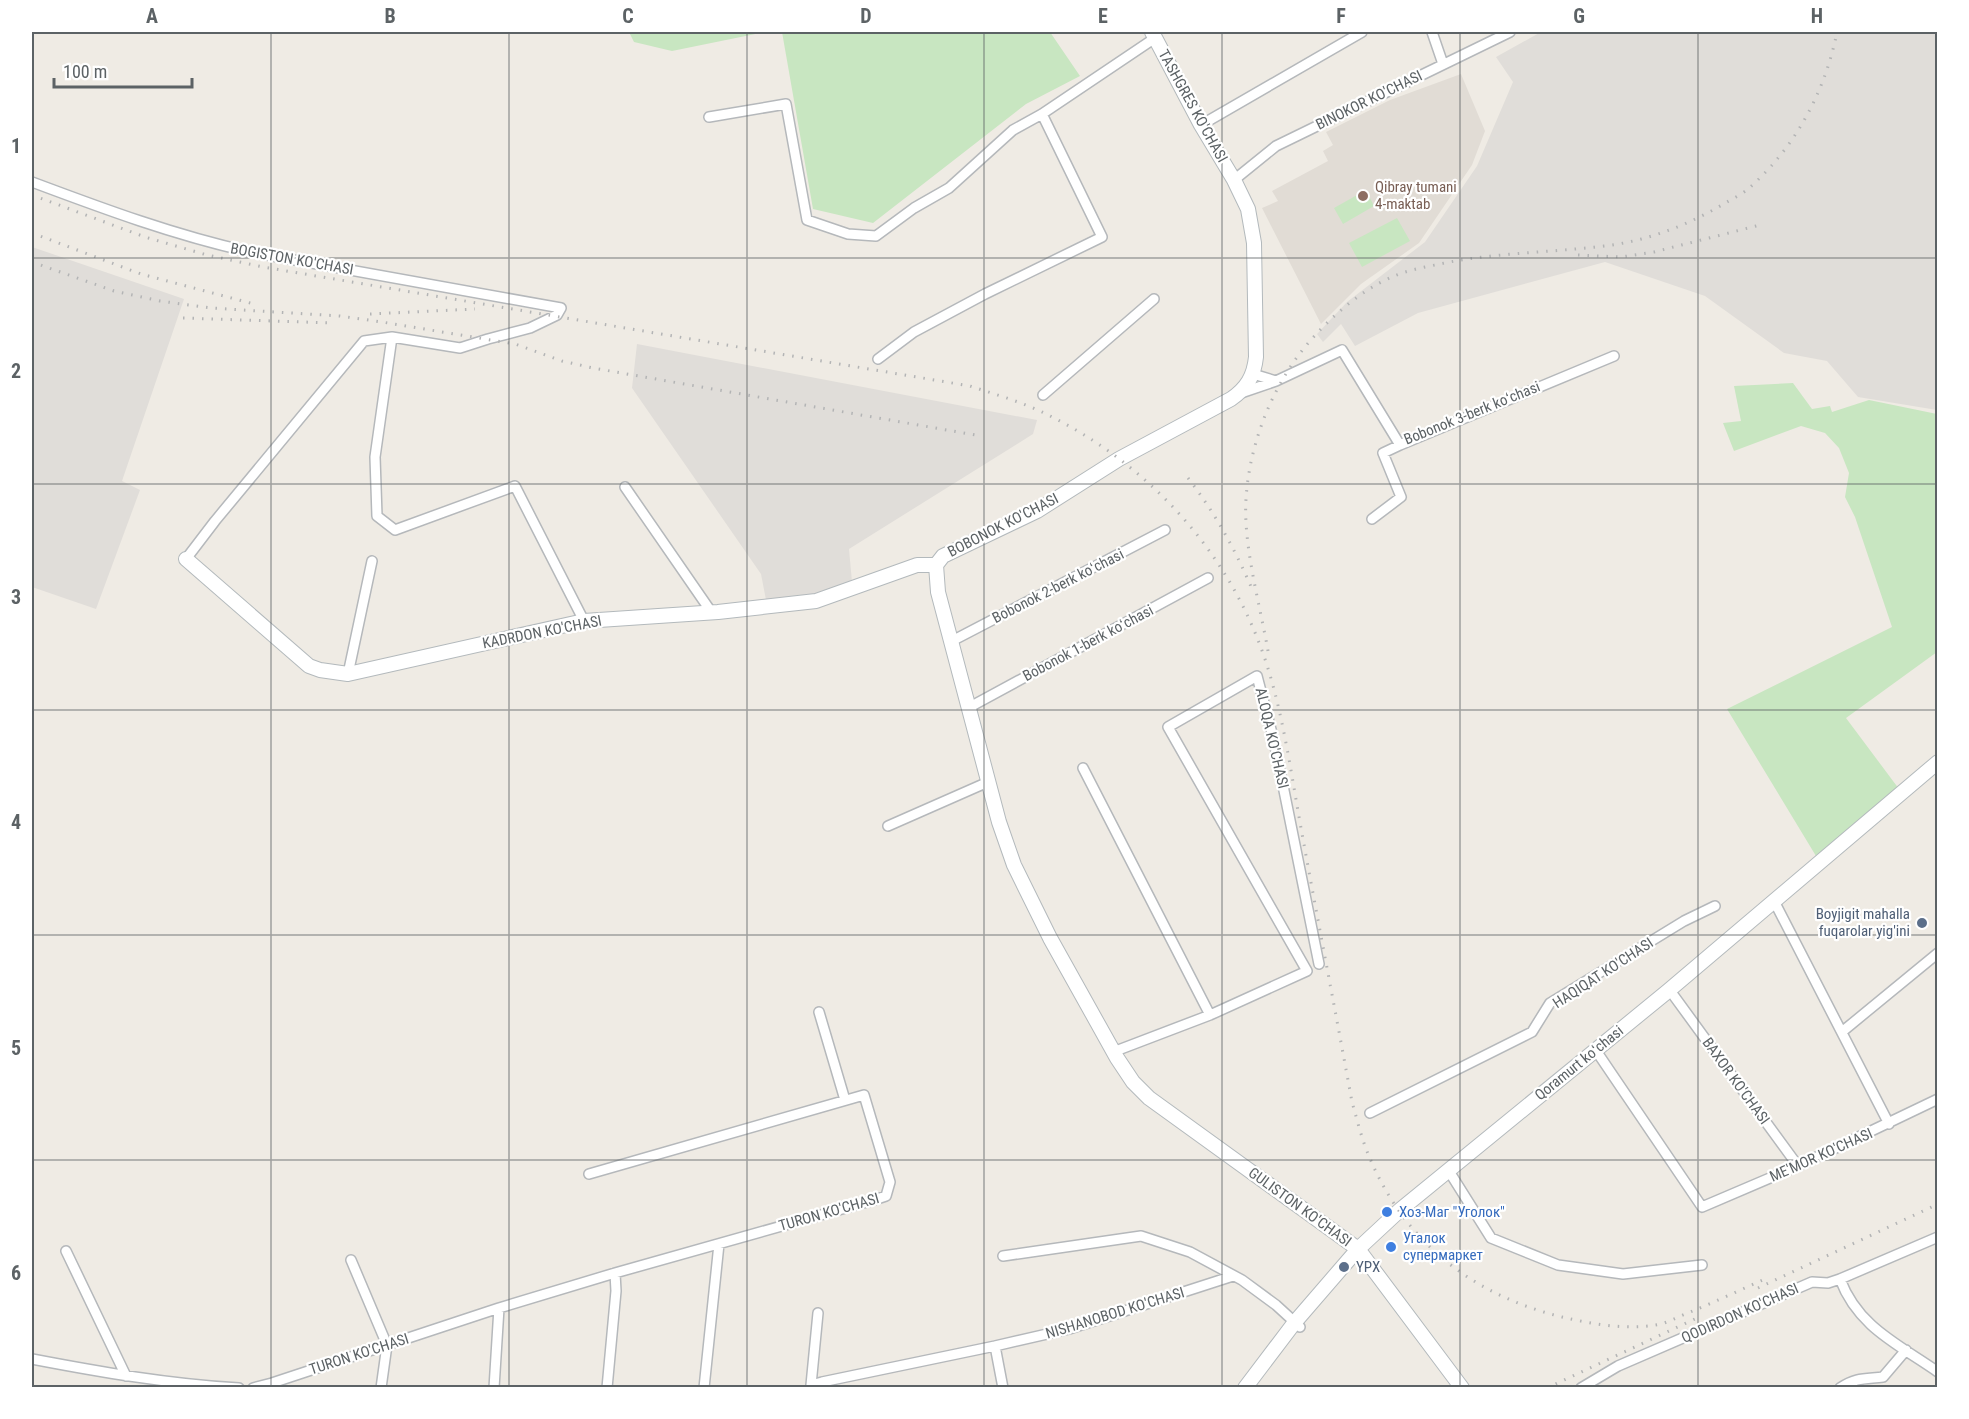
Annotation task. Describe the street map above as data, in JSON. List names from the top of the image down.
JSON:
{
  "streets": {
    "main road": [
      "TASHGRES KO'CHASI",
      "BOBONOK KO'CHASI",
      "KADRDON KO'CHASI",
      "Qoramurt koʻchasi",
      "GULISTON KO'CHASI"
    ],
    "street": [
      "BINOKOR KO'CHASI",
      "BOGISTON KO'CHASI",
      "Bobonok 3-berk koʻchasi",
      "Bobonok 2-berk koʻchasi",
      "Bobonok 1-berk koʻchasi",
      "ALOQA KO'CHASI",
      "HAQIQAT KO'CHASI",
      "BAXOR KO'CHASI",
      "ME'MOR KO'CHASI",
      "TURON KO'CHASI",
      "NISHANOBOD KO'CHASI",
      "QODIRDON KO'CHASI"
    ]
  },
  "crossings": [
    ["BINOKOR KO'CHASI", "TASHGRES KO'CHASI"],
    ["Bobonok 3-berk koʻchasi", "BOBONOK KO'CHASI"],
    ["BOBONOK KO'CHASI", "Bobonok 2-berk koʻchasi"],
    ["BOBONOK KO'CHASI", "KADRDON KO'CHASI"],
    ["BOBONOK KO'CHASI", "Bobonok 1-berk koʻchasi"],
    ["BOBONOK KO'CHASI", "GULISTON KO'CHASI"],
    ["Qoramurt koʻchasi", "BAXOR KO'CHASI"],
    ["Qoramurt koʻchasi", "ME'MOR KO'CHASI"],
    ["Qoramurt koʻchasi", "GULISTON KO'CHASI"],
    ["BAXOR KO'CHASI", "ME'MOR KO'CHASI"]
  ],
  "places": [
    "Qibray tumani 4-maktab",
    "Boyjigit mahalla fuqarolar yig'ini",
    "Хоз-Маг \"Уголок\"",
    "Угалок супермаркет",
    "YPX"
  ],
  "scale_bar": "100 m",
  "grid": {
    "columns": [
      "A",
      "B",
      "C",
      "D",
      "E",
      "F",
      "G",
      "H"
    ],
    "rows": [
      "1",
      "2",
      "3",
      "4",
      "5",
      "6"
    ]
  }
}
